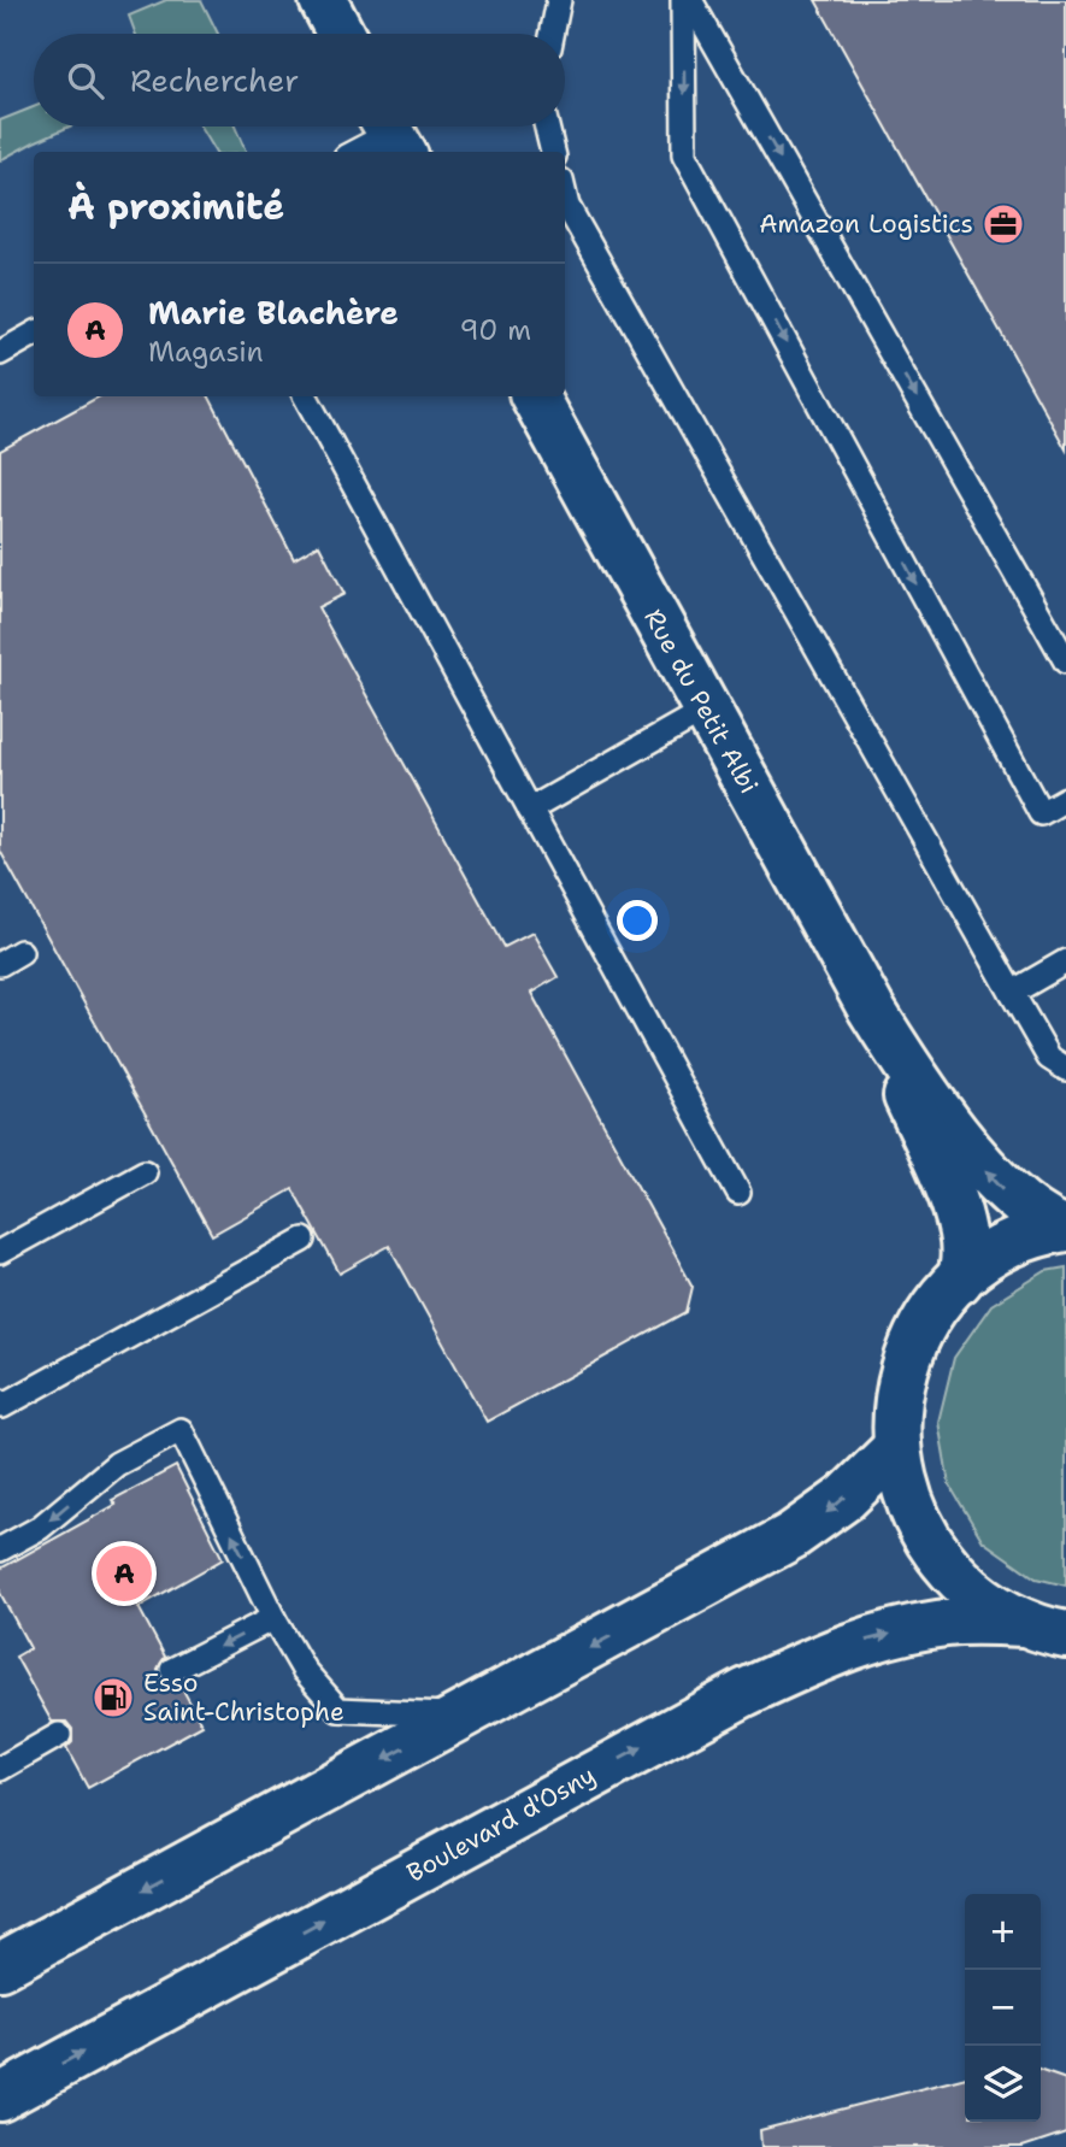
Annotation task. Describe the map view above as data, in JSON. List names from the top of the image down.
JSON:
{
  "streets": {
    "main road": ["Rue du Petit Albi", "Boulevard d'Osny"]
  },
  "places": {
    "office": ["Amazon Logistics"],
    "fuel station": ["Esso Saint-Christophe"]
  },
  "page": {
    "search": "Rechercher",
    "heading": "À proximité",
    "list": [
      {
        "mark": "A",
        "name": "Marie Blachère",
        "note": "Magasin",
        "value": "90 m"
      }
    ],
    "pins": "A",
    "map_buttons": ["+", "−"]
  }
}
